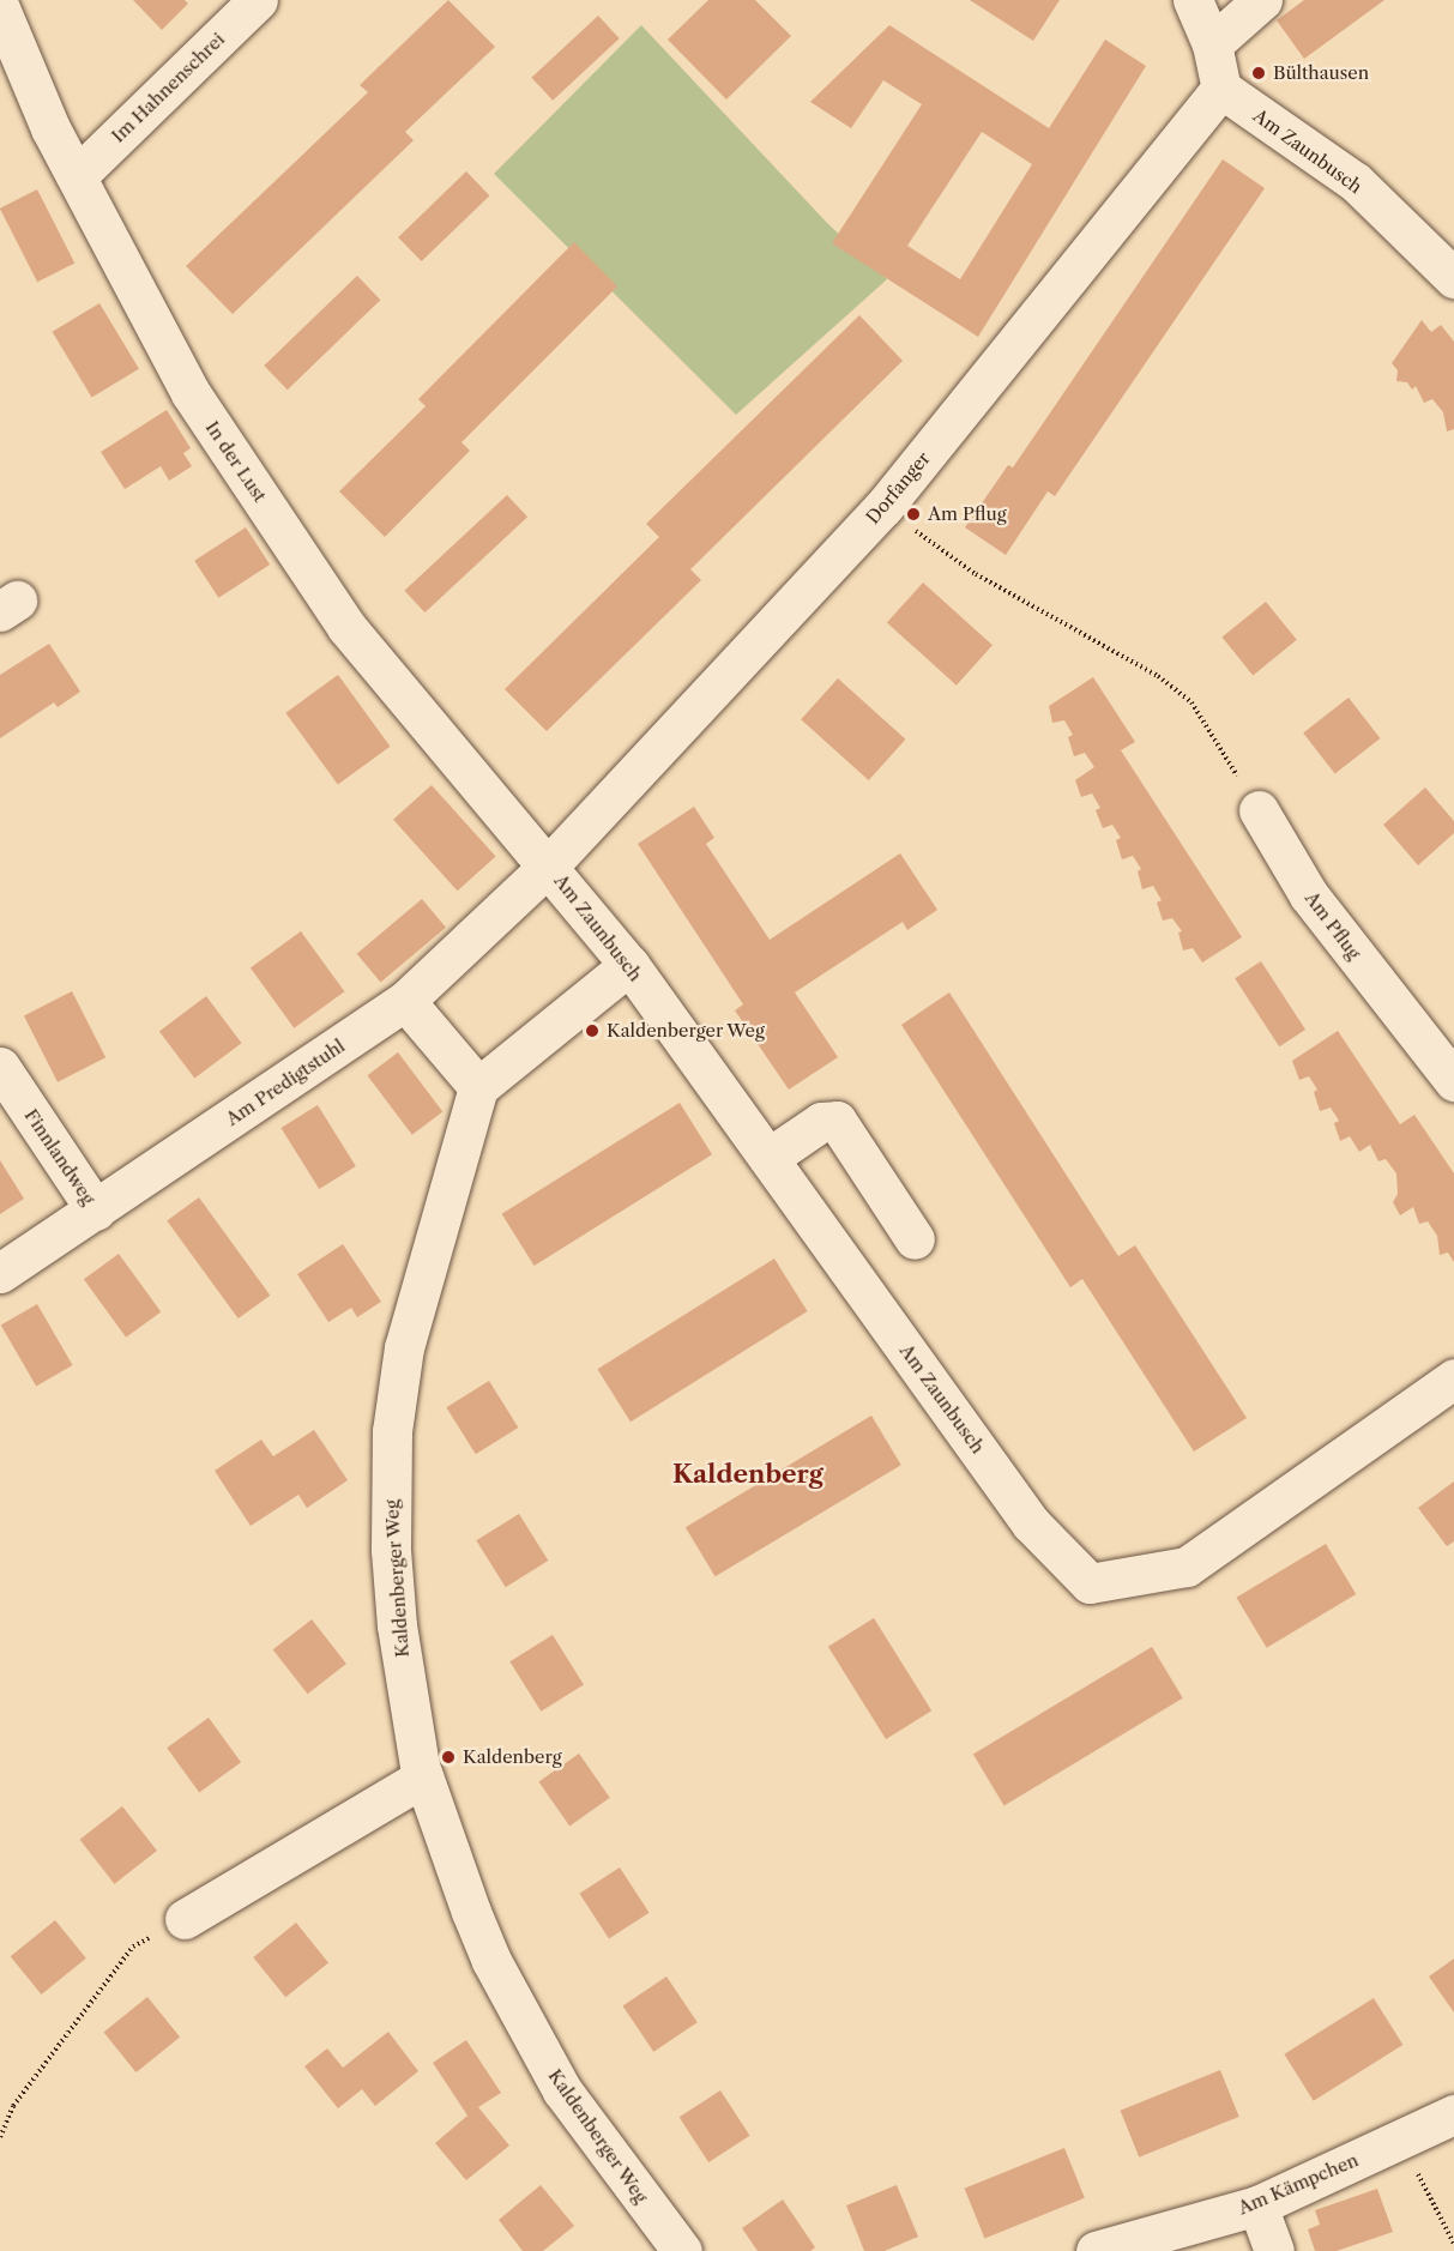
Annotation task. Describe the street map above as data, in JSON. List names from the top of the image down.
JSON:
{
  "streets": {
    "street": [
      "Im Hahnenschrei",
      "Am Zaunbusch",
      "In der Lust",
      "Dorfanger",
      "Am Pflug",
      "Am Predigtstuhl",
      "Finnlandweg",
      "Kaldenberger Weg",
      "Am Kämpchen"
    ]
  },
  "crossings": [
    ["Im Hahnenschrei", "In der Lust"],
    ["Am Zaunbusch", "In der Lust"],
    ["Am Zaunbusch", "Dorfanger"],
    ["Am Zaunbusch", "Am Predigtstuhl"],
    ["In der Lust", "Dorfanger"],
    ["In der Lust", "Am Predigtstuhl"],
    ["Dorfanger", "Am Predigtstuhl"],
    ["Am Predigtstuhl", "Finnlandweg"]
  ],
  "districts": ["Kaldenberg"],
  "places": [
    "Bülthausen",
    "Am Pflug",
    "Kaldenberger Weg",
    "Kaldenberg"
  ]
}
